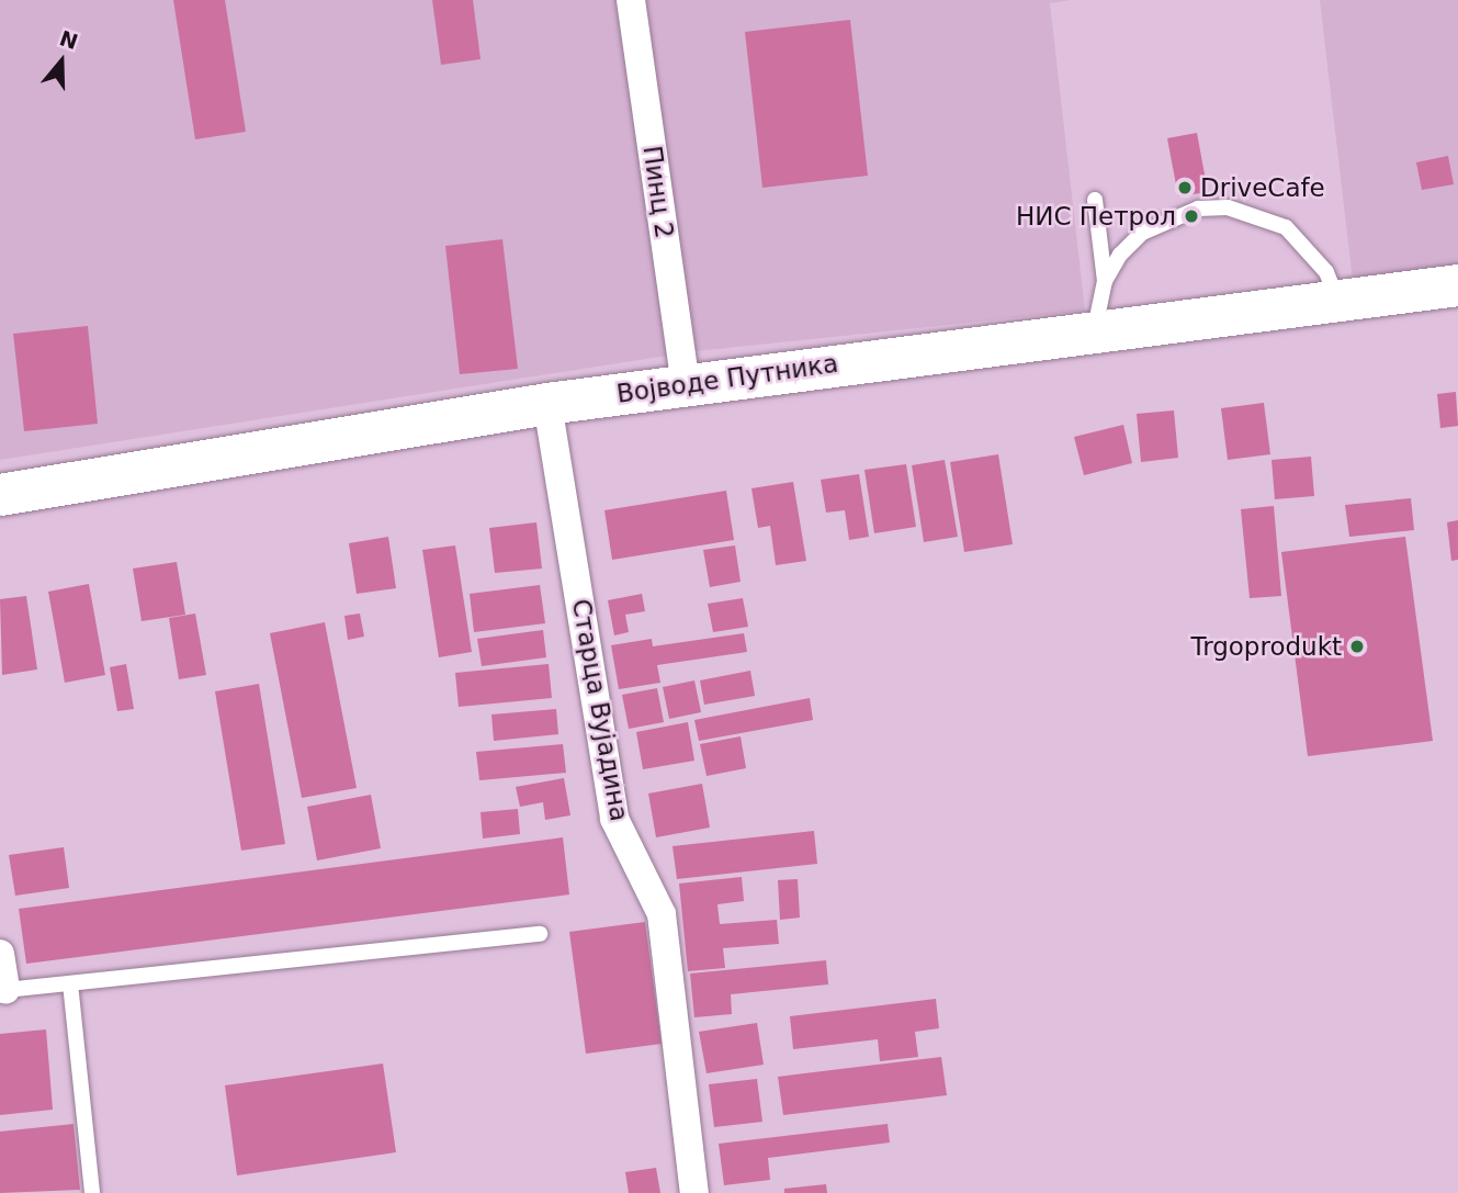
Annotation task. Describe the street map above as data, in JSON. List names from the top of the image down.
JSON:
{
  "streets": {
    "main road": ["Војводе Путника"],
    "street": ["Пинц 2", "Старца Вујадина"]
  },
  "crossings": [
    ["Пинц 2", "Војводе Путника"],
    ["Војводе Путника", "Старца Вујадина"]
  ],
  "places": ["DriveCafe", "НИС Петрол", "Trgoprodukt"],
  "north": "top"
}
